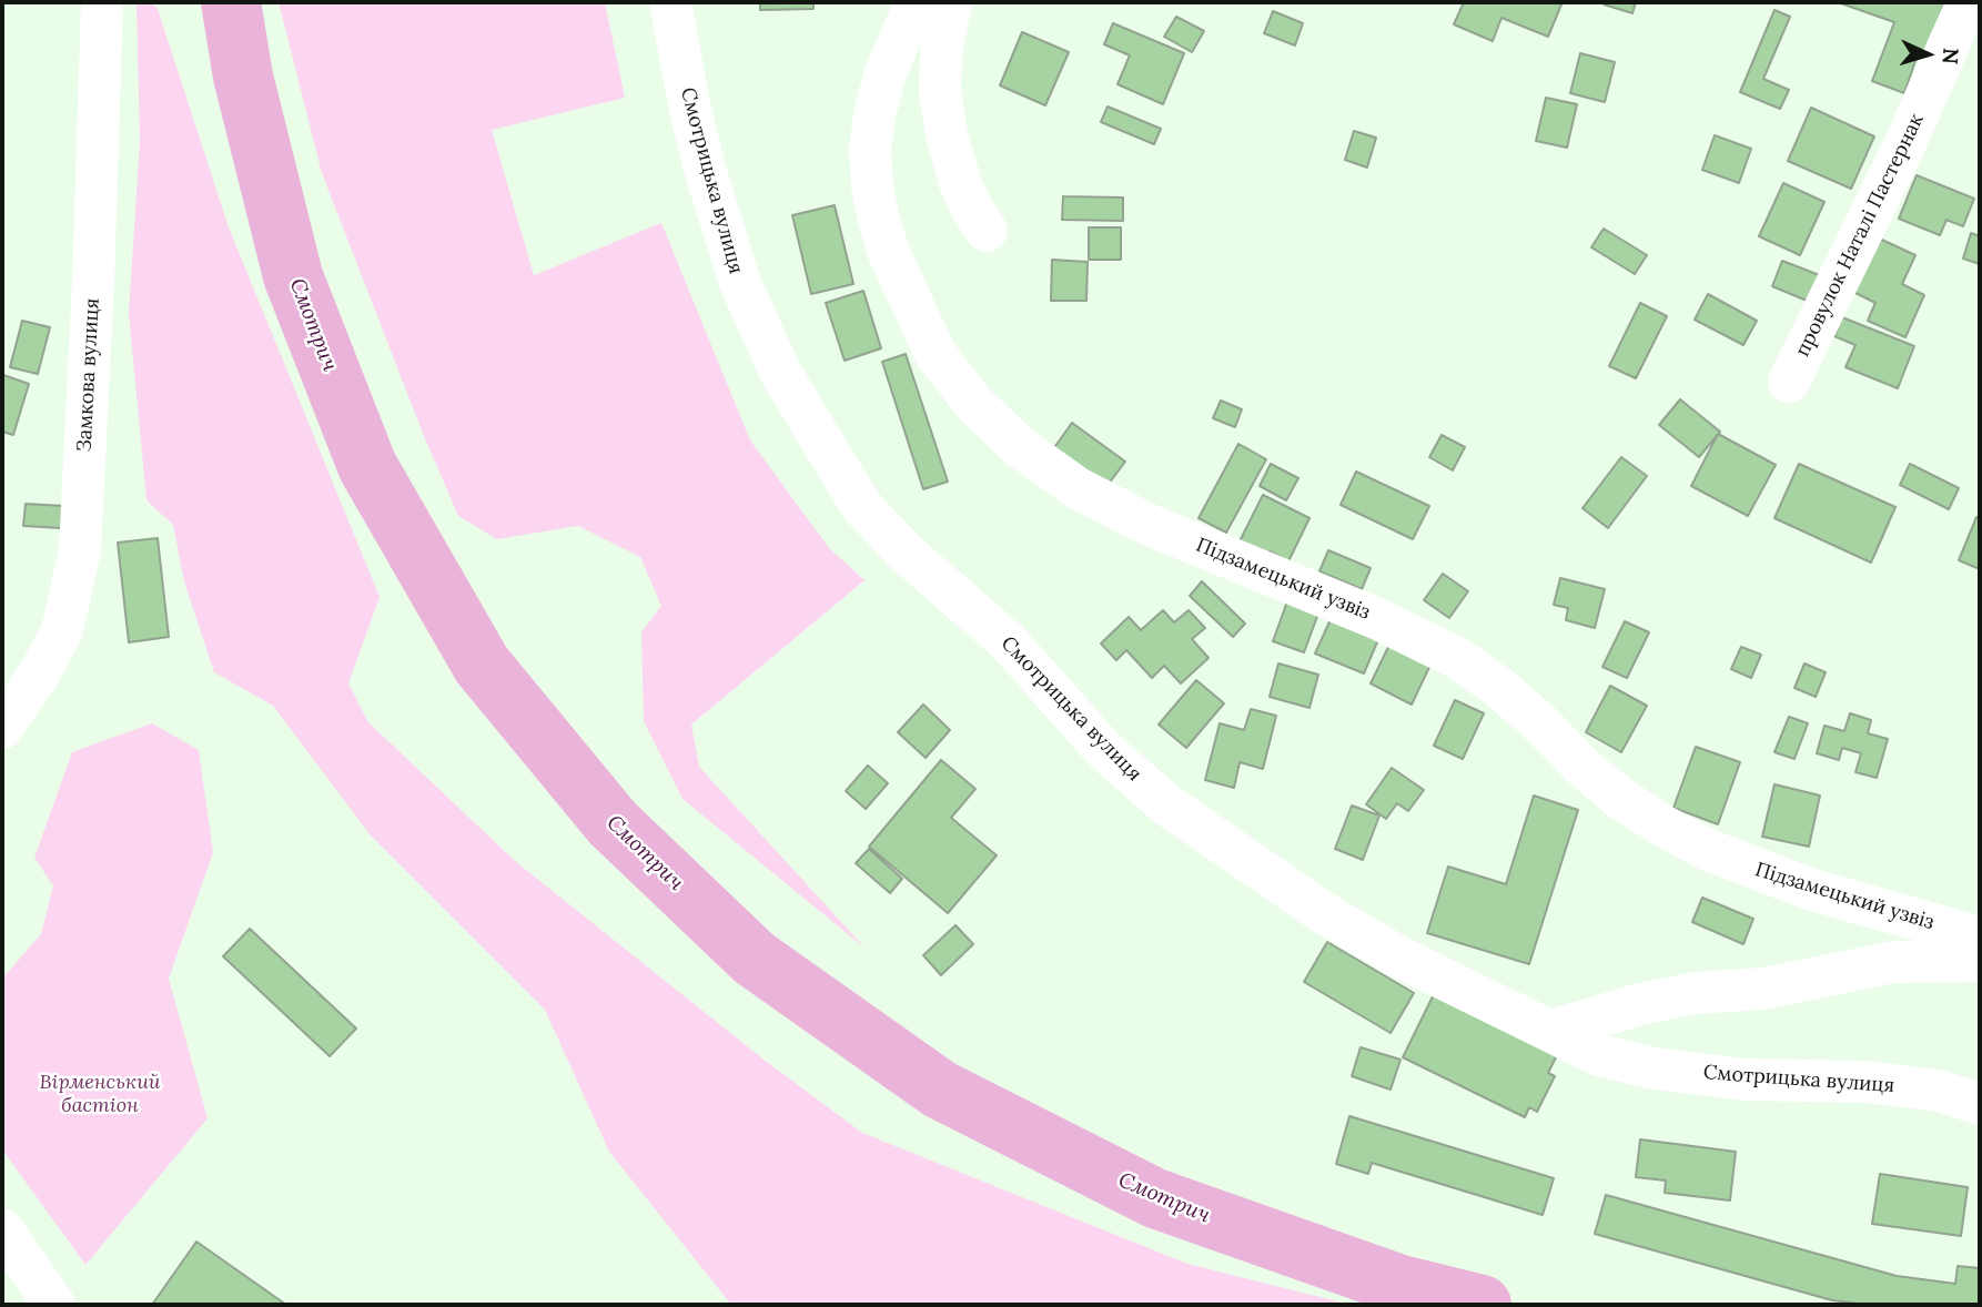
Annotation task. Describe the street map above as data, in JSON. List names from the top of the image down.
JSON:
{
  "streets": {
    "street": [
      "Смотрицька вулиця",
      "провулок Наталі Пастернак",
      "Замкова вулиця",
      "Підзамецький узвіз"
    ]
  },
  "water": ["Смотрич"],
  "parks": ["Вірменський бастіон"],
  "north": "right"
}
